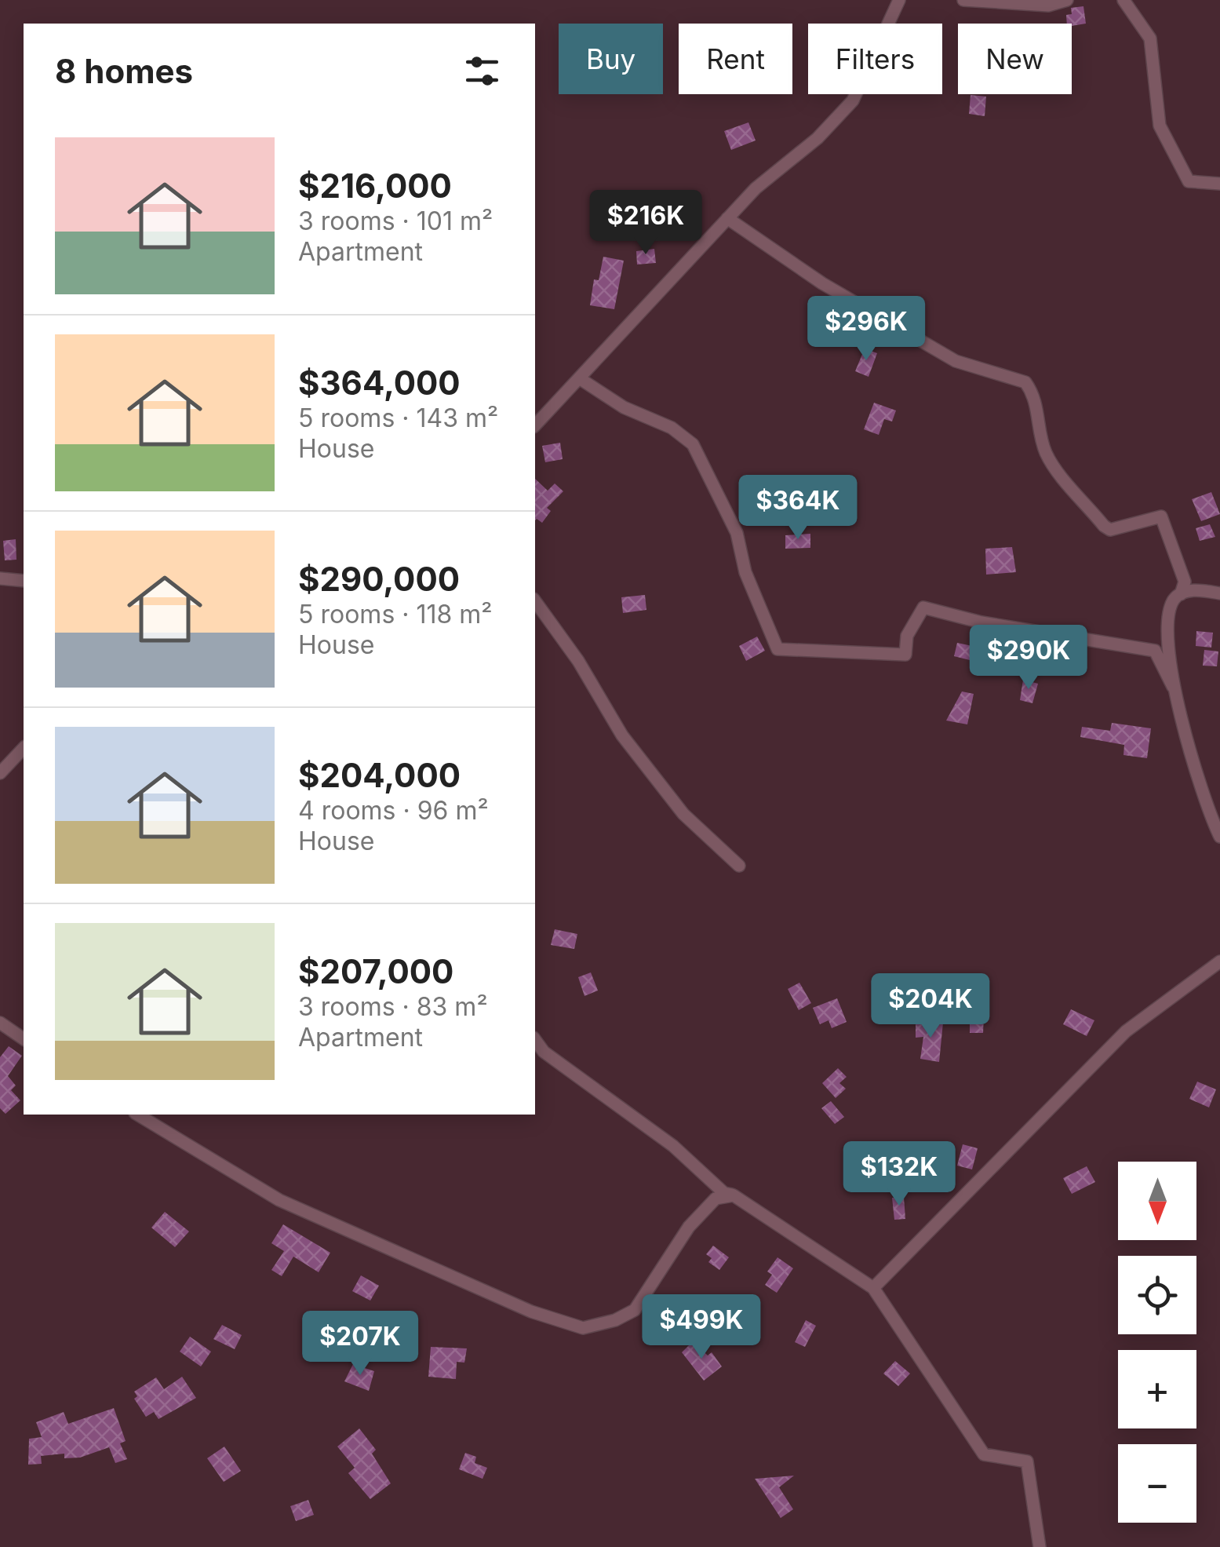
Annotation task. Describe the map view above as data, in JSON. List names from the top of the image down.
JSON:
{
  "north": "bottom",
  "page": {
    "chip": [
      "Buy",
      "Rent",
      "Filters",
      "New"
    ],
    "heading": "8 homes",
    "list": [
      {
        "name": "$216,000",
        "note": "3 rooms · 101 m² · Apartment"
      },
      {
        "name": "$364,000",
        "note": "5 rooms · 143 m² · House"
      },
      {
        "name": "$290,000",
        "note": "5 rooms · 118 m² · House"
      },
      {
        "name": "$204,000",
        "note": "4 rooms · 96 m² · House"
      },
      {
        "name": "$207,000",
        "note": "3 rooms · 83 m² · Apartment"
      }
    ],
    "price": [
      "$216K",
      "$296K",
      "$364K",
      "$290K",
      "$204K",
      "$132K",
      "$499K",
      "$207K"
    ],
    "map_buttons": ["+", "−"]
  }
}
